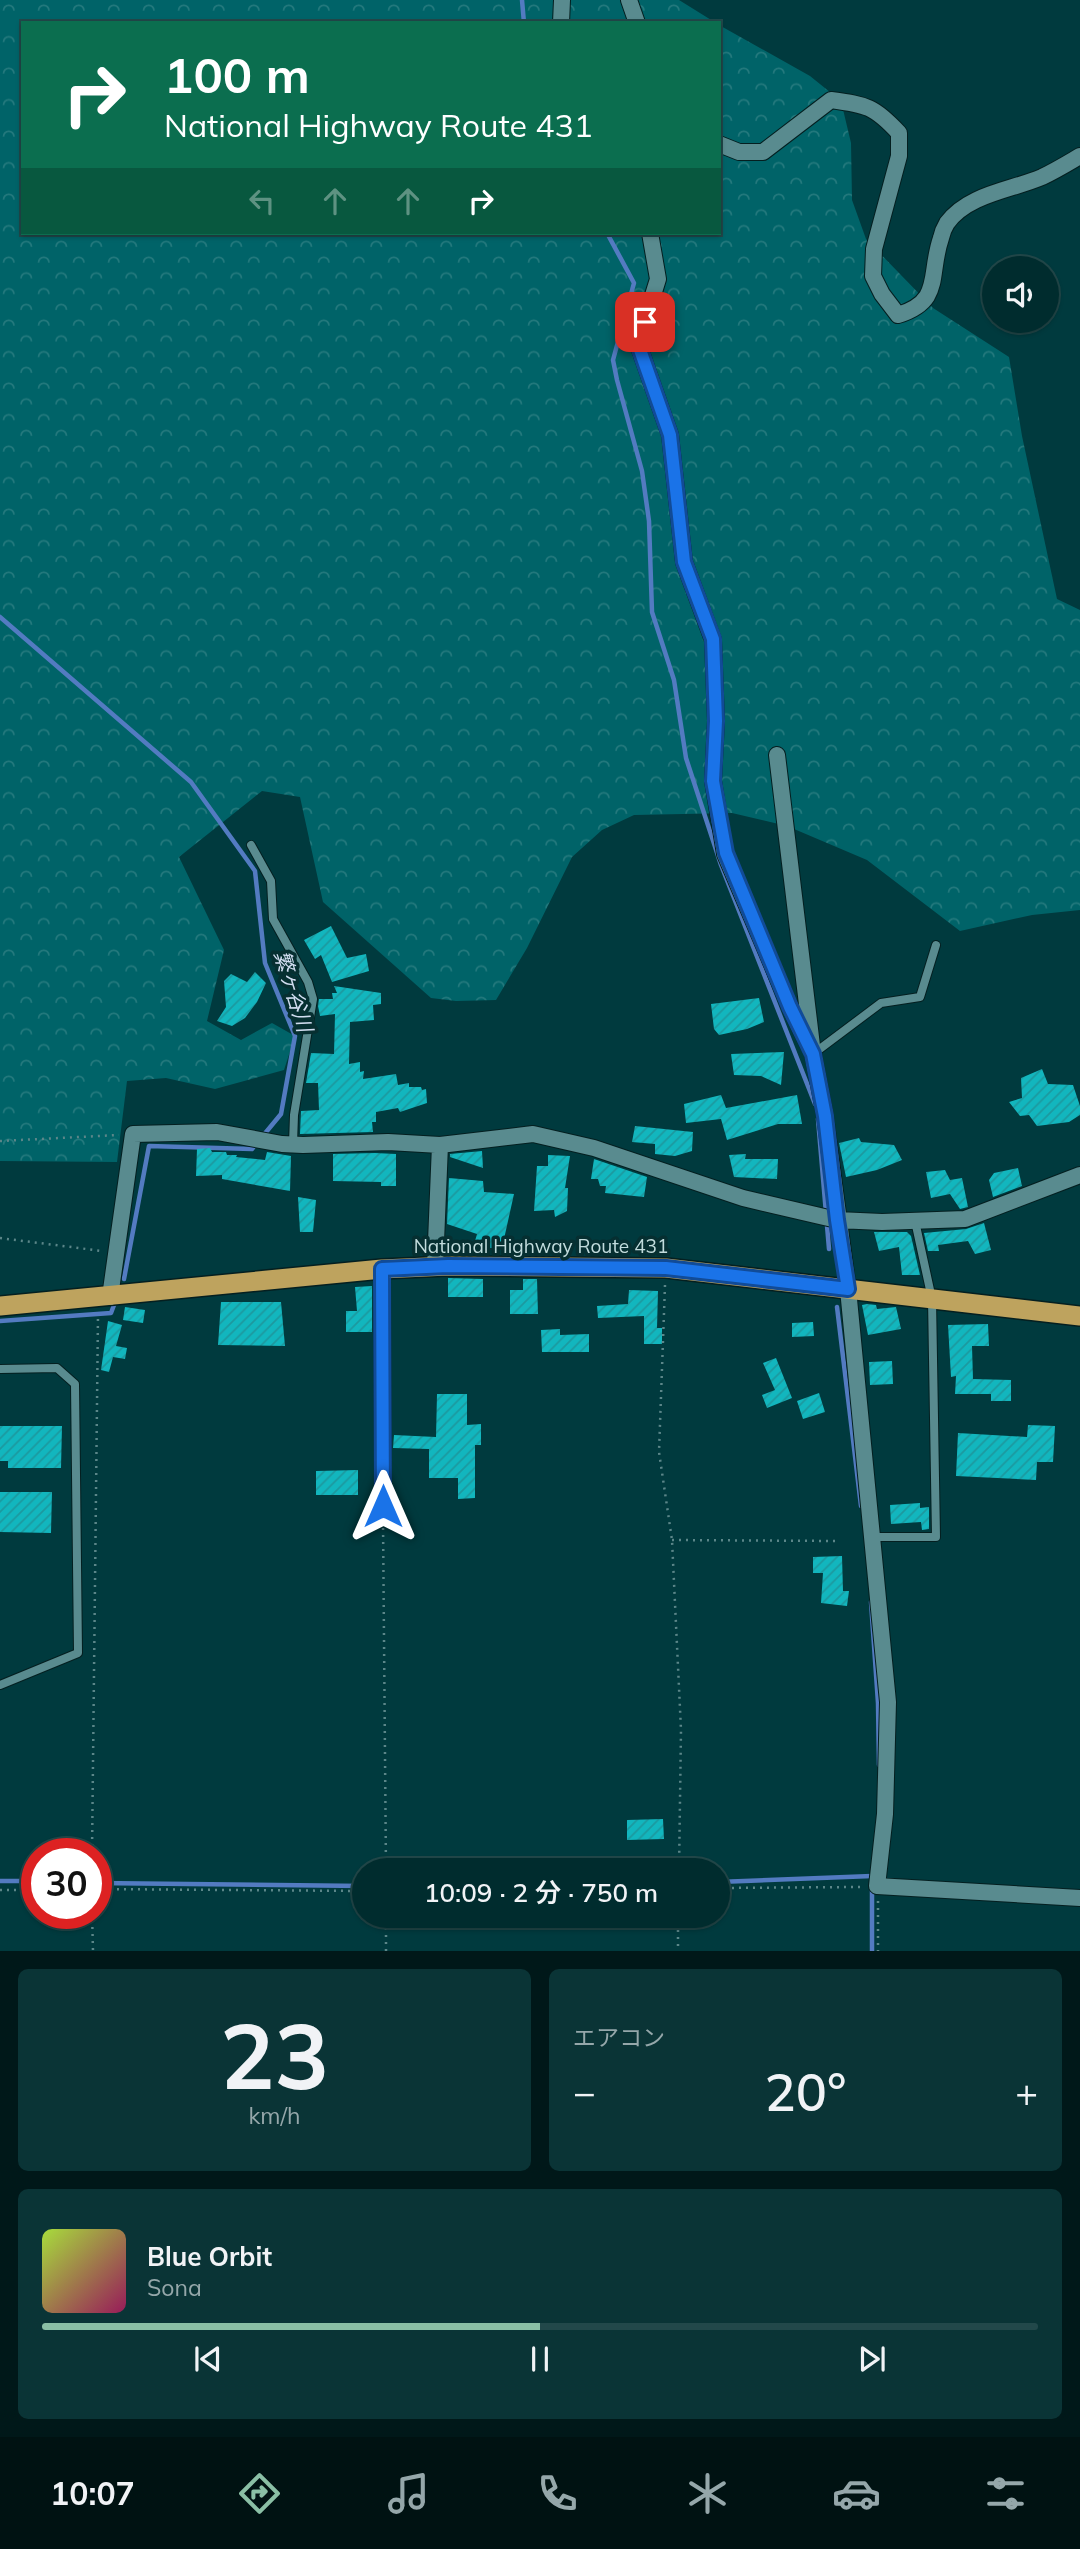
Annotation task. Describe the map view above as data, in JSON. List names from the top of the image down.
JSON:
{
  "streets": {
    "highway": ["National Highway Route 431"]
  },
  "water": ["繁ヶ谷川"],
  "page": {
    "turn": ["100 m", "National Highway Route 431"],
    "limit": "30",
    "trip": "10:09 · 2 分 · 750 m",
    "tile": [
      ["23", "km/h"],
      "エアコン"
    ],
    "heat": ["−", "20°", "+"],
    "song": ["Blue Orbit", "Sona"],
    "tabs": "10:07"
  }
}
